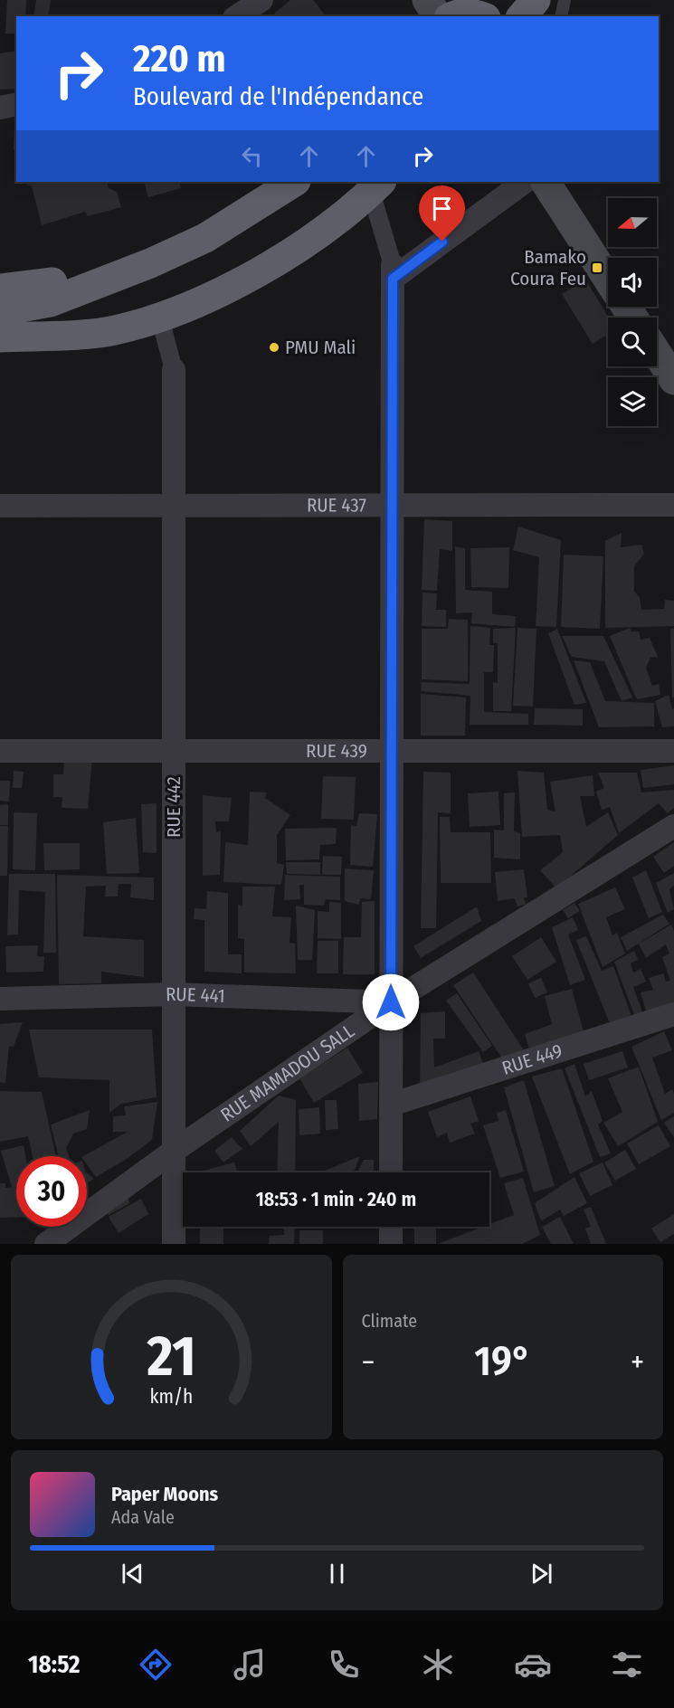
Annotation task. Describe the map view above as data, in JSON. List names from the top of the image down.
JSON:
{
  "streets": {
    "street": [
      "RUE 437",
      "RUE 439",
      "RUE 442",
      "RUE 441",
      "RUE 449",
      "RUE MAMADOU SALL"
    ]
  },
  "crossings": [
    ["RUE 437", "RUE 442"],
    ["RUE 439", "RUE 442"],
    ["RUE 442", "RUE 441"],
    ["RUE 442", "RUE MAMADOU SALL"],
    ["RUE 441", "RUE MAMADOU SALL"]
  ],
  "places": {
    "transit": ["Bamako Coura Feu"],
    "other": ["PMU Mali"]
  },
  "north": "left",
  "page": {
    "turn": ["220 m", "Boulevard de l'Indépendance"],
    "limit": "30",
    "trip": "18:53 · 1 min · 240 m",
    "tile": "Climate",
    "heat": ["−", "19°", "+"],
    "song": ["Paper Moons", "Ada Vale"],
    "tabs": "18:52",
    "gauge": ["21", "km/h"]
  }
}
